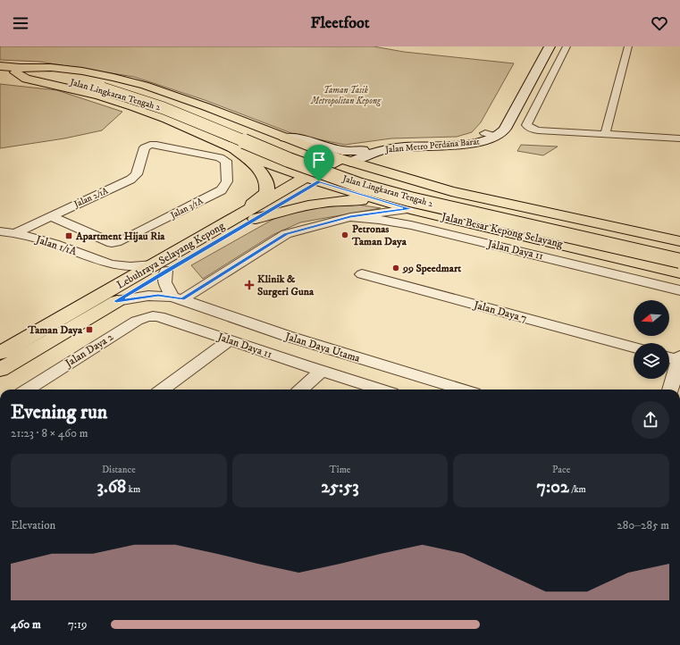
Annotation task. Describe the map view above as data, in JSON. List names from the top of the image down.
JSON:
{
  "streets": {
    "main road": ["Jalan Lingkaran Tengah 2", "Jalan Besar Kepong Selayang", "Lebuhraya Selayang Kepong"],
    "street": [
      "Jalan Metro Perdana Barat",
      "Jalan 2/1A",
      "Jalan 3/1A",
      "Jalan 1/1A",
      "Jalan Daya 11",
      "Jalan Daya 7",
      "Jalan Daya Utama",
      "Jalan Daya 2"
    ]
  },
  "crossings": [
    ["Jalan Metro Perdana Barat", "Lebuhraya Selayang Kepong"],
    ["Jalan 2/1A", "Jalan 3/1A"],
    ["Jalan 2/1A", "Jalan 1/1A"],
    ["Jalan Besar Kepong Selayang", "Jalan Daya 11"],
    ["Jalan Besar Kepong Selayang", "Lebuhraya Selayang Kepong"],
    ["Jalan 1/1A", "Lebuhraya Selayang Kepong"],
    ["Jalan Daya 11", "Jalan Daya Utama"],
    ["Jalan Daya 11", "Jalan Daya 2"],
    ["Lebuhraya Selayang Kepong", "Jalan Daya Utama"]
  ],
  "parks": ["Taman Tasik Metropolitan Kepong"],
  "places": {
    "other": ["Petronas Taman Daya", "99 Speedmart"],
    "transit": ["Apartment Hijau Ria", "Taman Daya"],
    "health": ["Klinik & Surgeri Guna"]
  },
  "north": "left",
  "page": {
    "header": "Fleetfoot",
    "heading": ["Evening run", "21:23 · 8 × 460 m"],
    "stats": [
      ["Distance", "3.68 km"],
      ["Time", "25:53"],
      ["Pace", "7:02 /km"]
    ],
    "chart": ["Elevation", "280–285 m"],
    "list": [
      {
        "name": "460 m",
        "note": "7:19"
      }
    ]
  }
}
